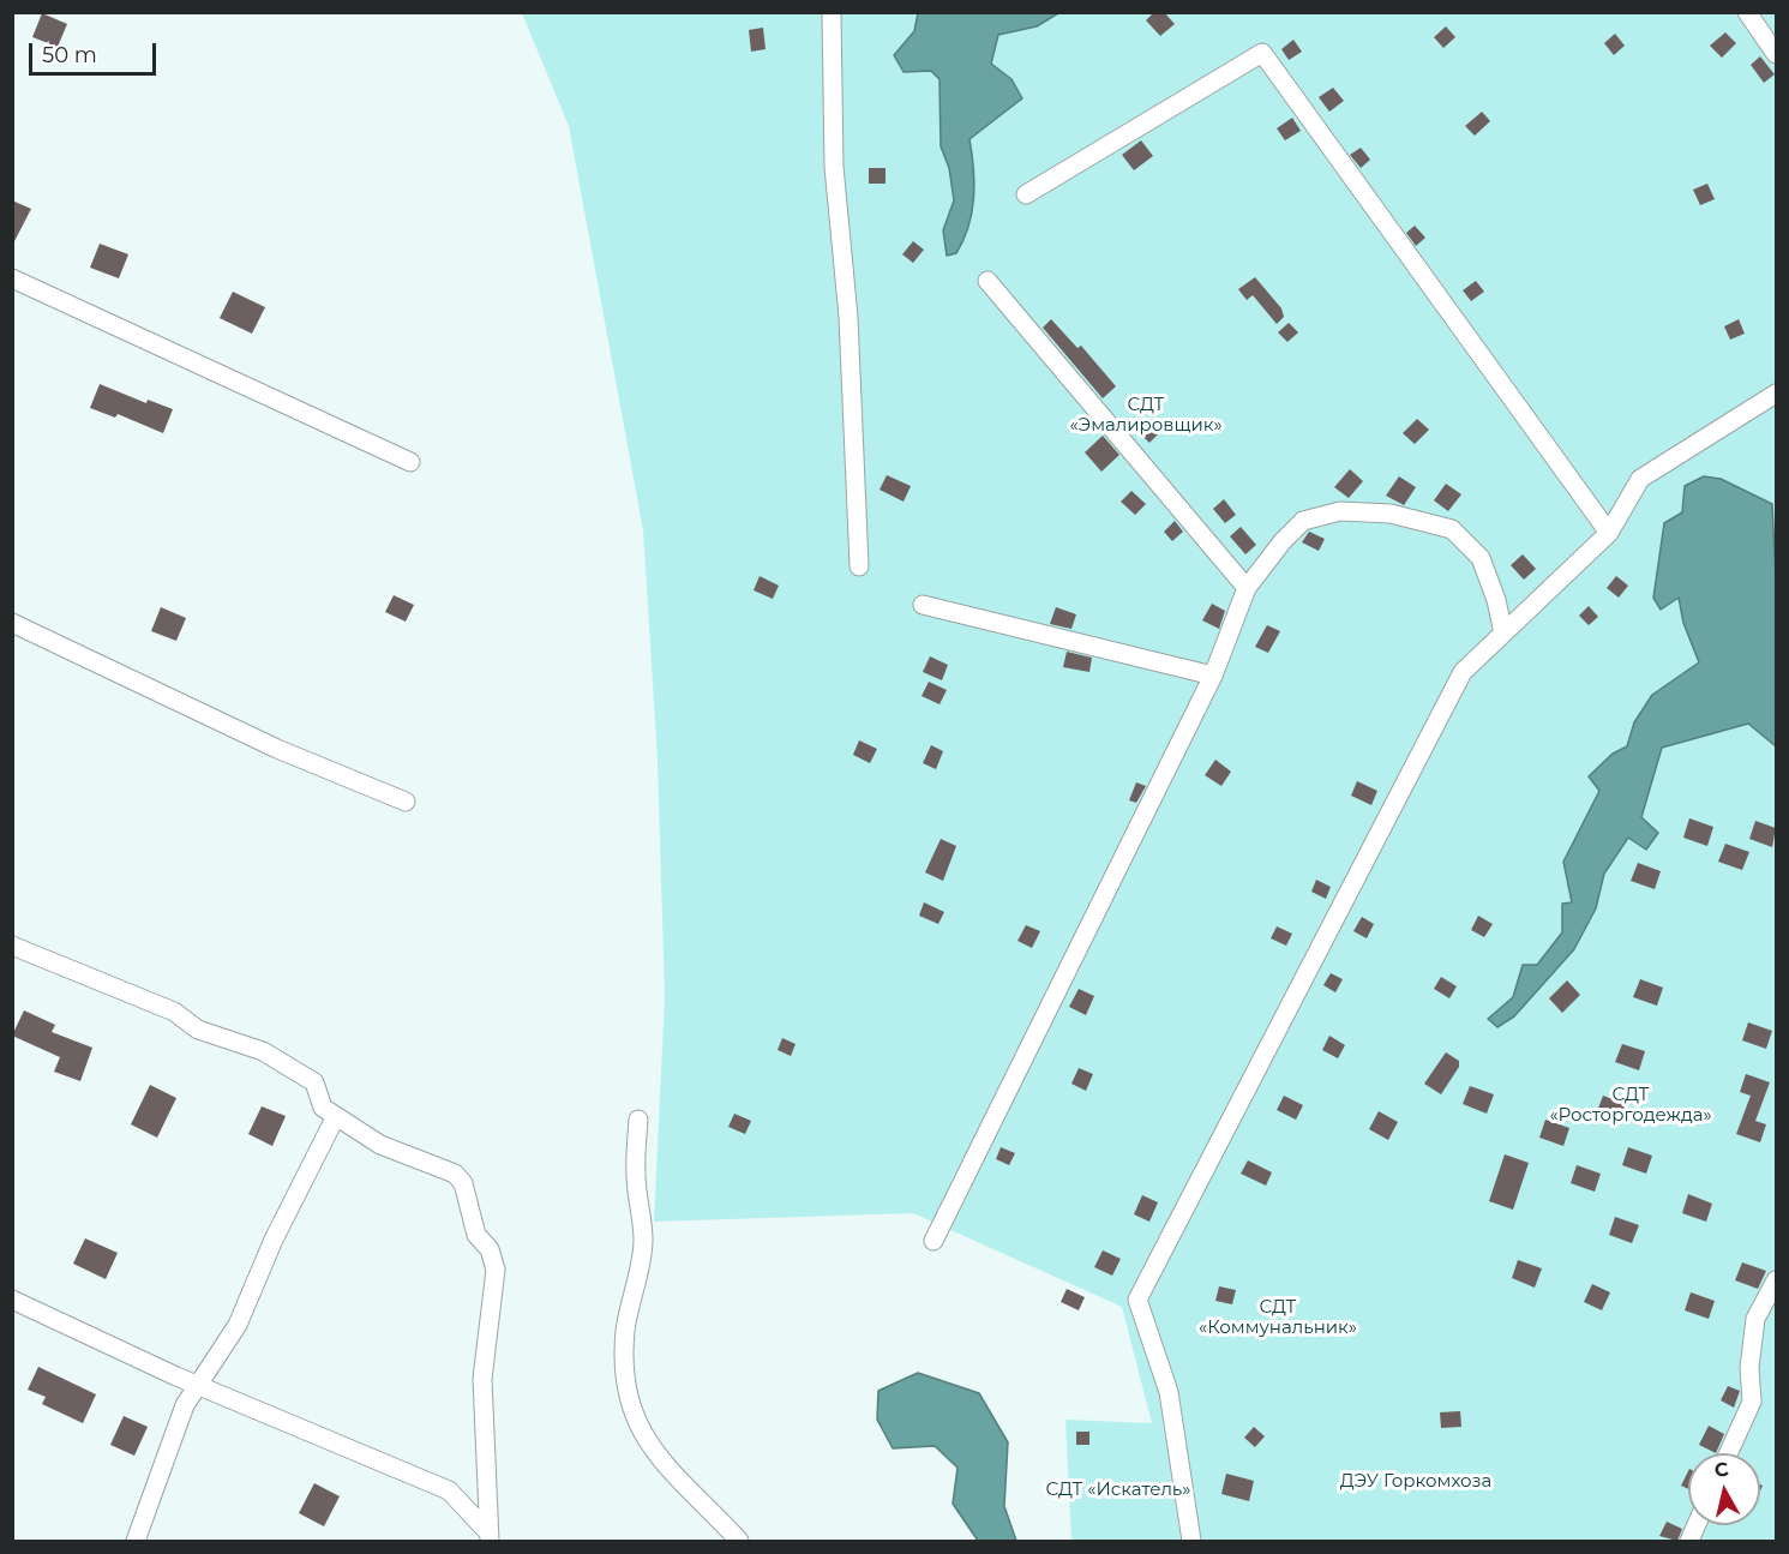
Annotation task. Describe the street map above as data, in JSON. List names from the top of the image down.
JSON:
{
  "parks": [
    "СДТ «Эмалировщик»",
    "СДТ «Росторгодежда»",
    "СДТ «Коммунальник»",
    "ДЭУ Горкомхоза",
    "СДТ «Искатель»"
  ],
  "scale_bar": "50 m",
  "north": "top"
}
